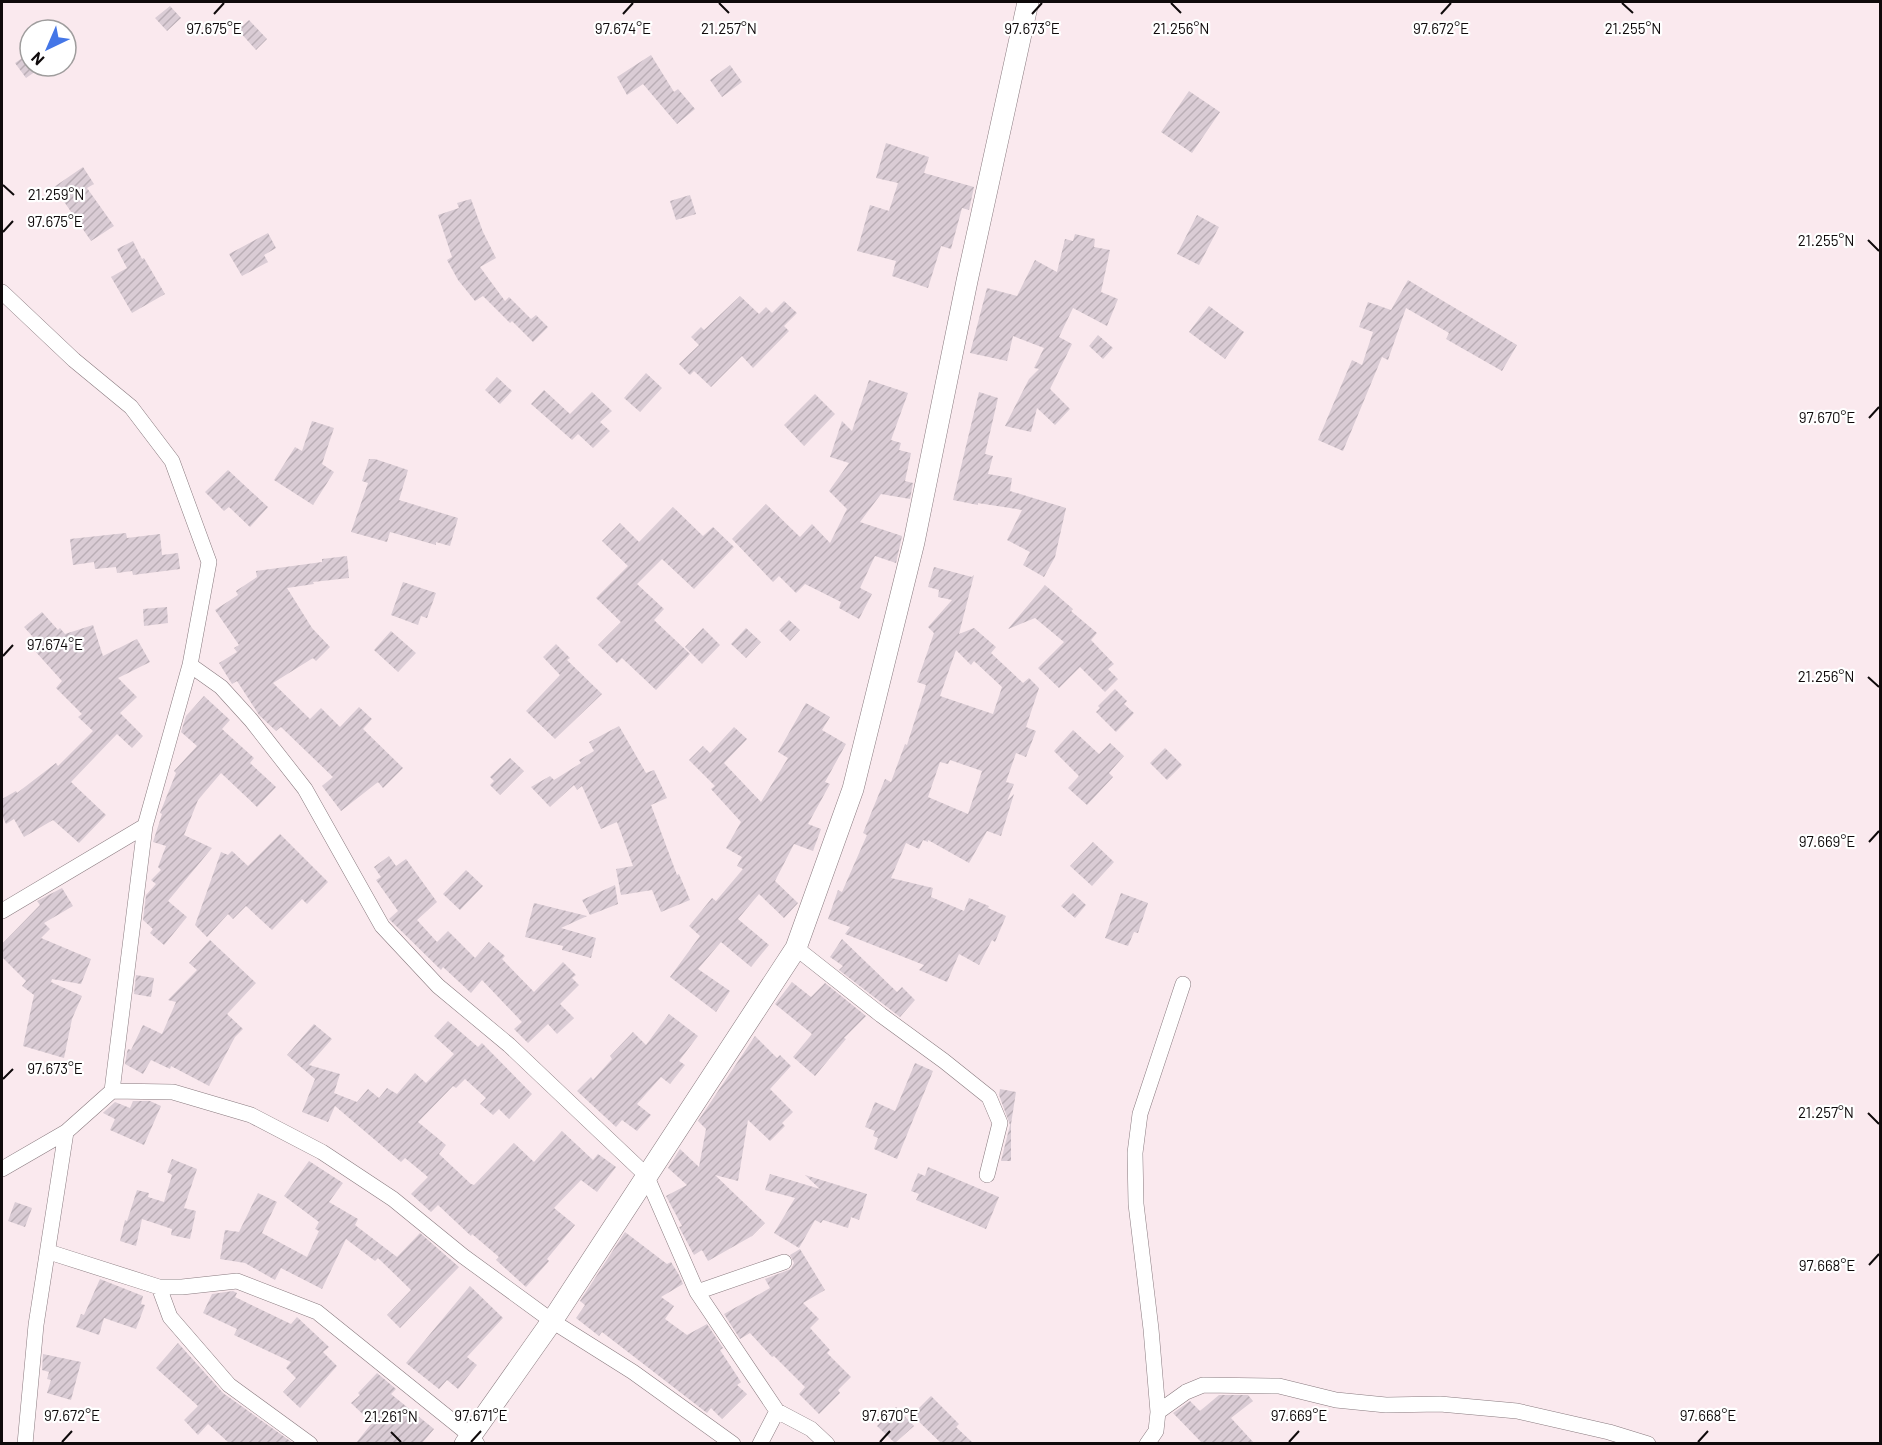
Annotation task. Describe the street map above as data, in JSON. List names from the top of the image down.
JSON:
{
  "north": "bottom left",
  "coordinates": [
    "21.257°N",
    "21.255°N",
    "21.256°N",
    "97.675°E",
    "97.674°E",
    "97.673°E",
    "97.672°E",
    "21.259°N",
    "97.670°E",
    "97.669°E",
    "97.668°E",
    "97.671°E",
    "21.261°N"
  ]
}
